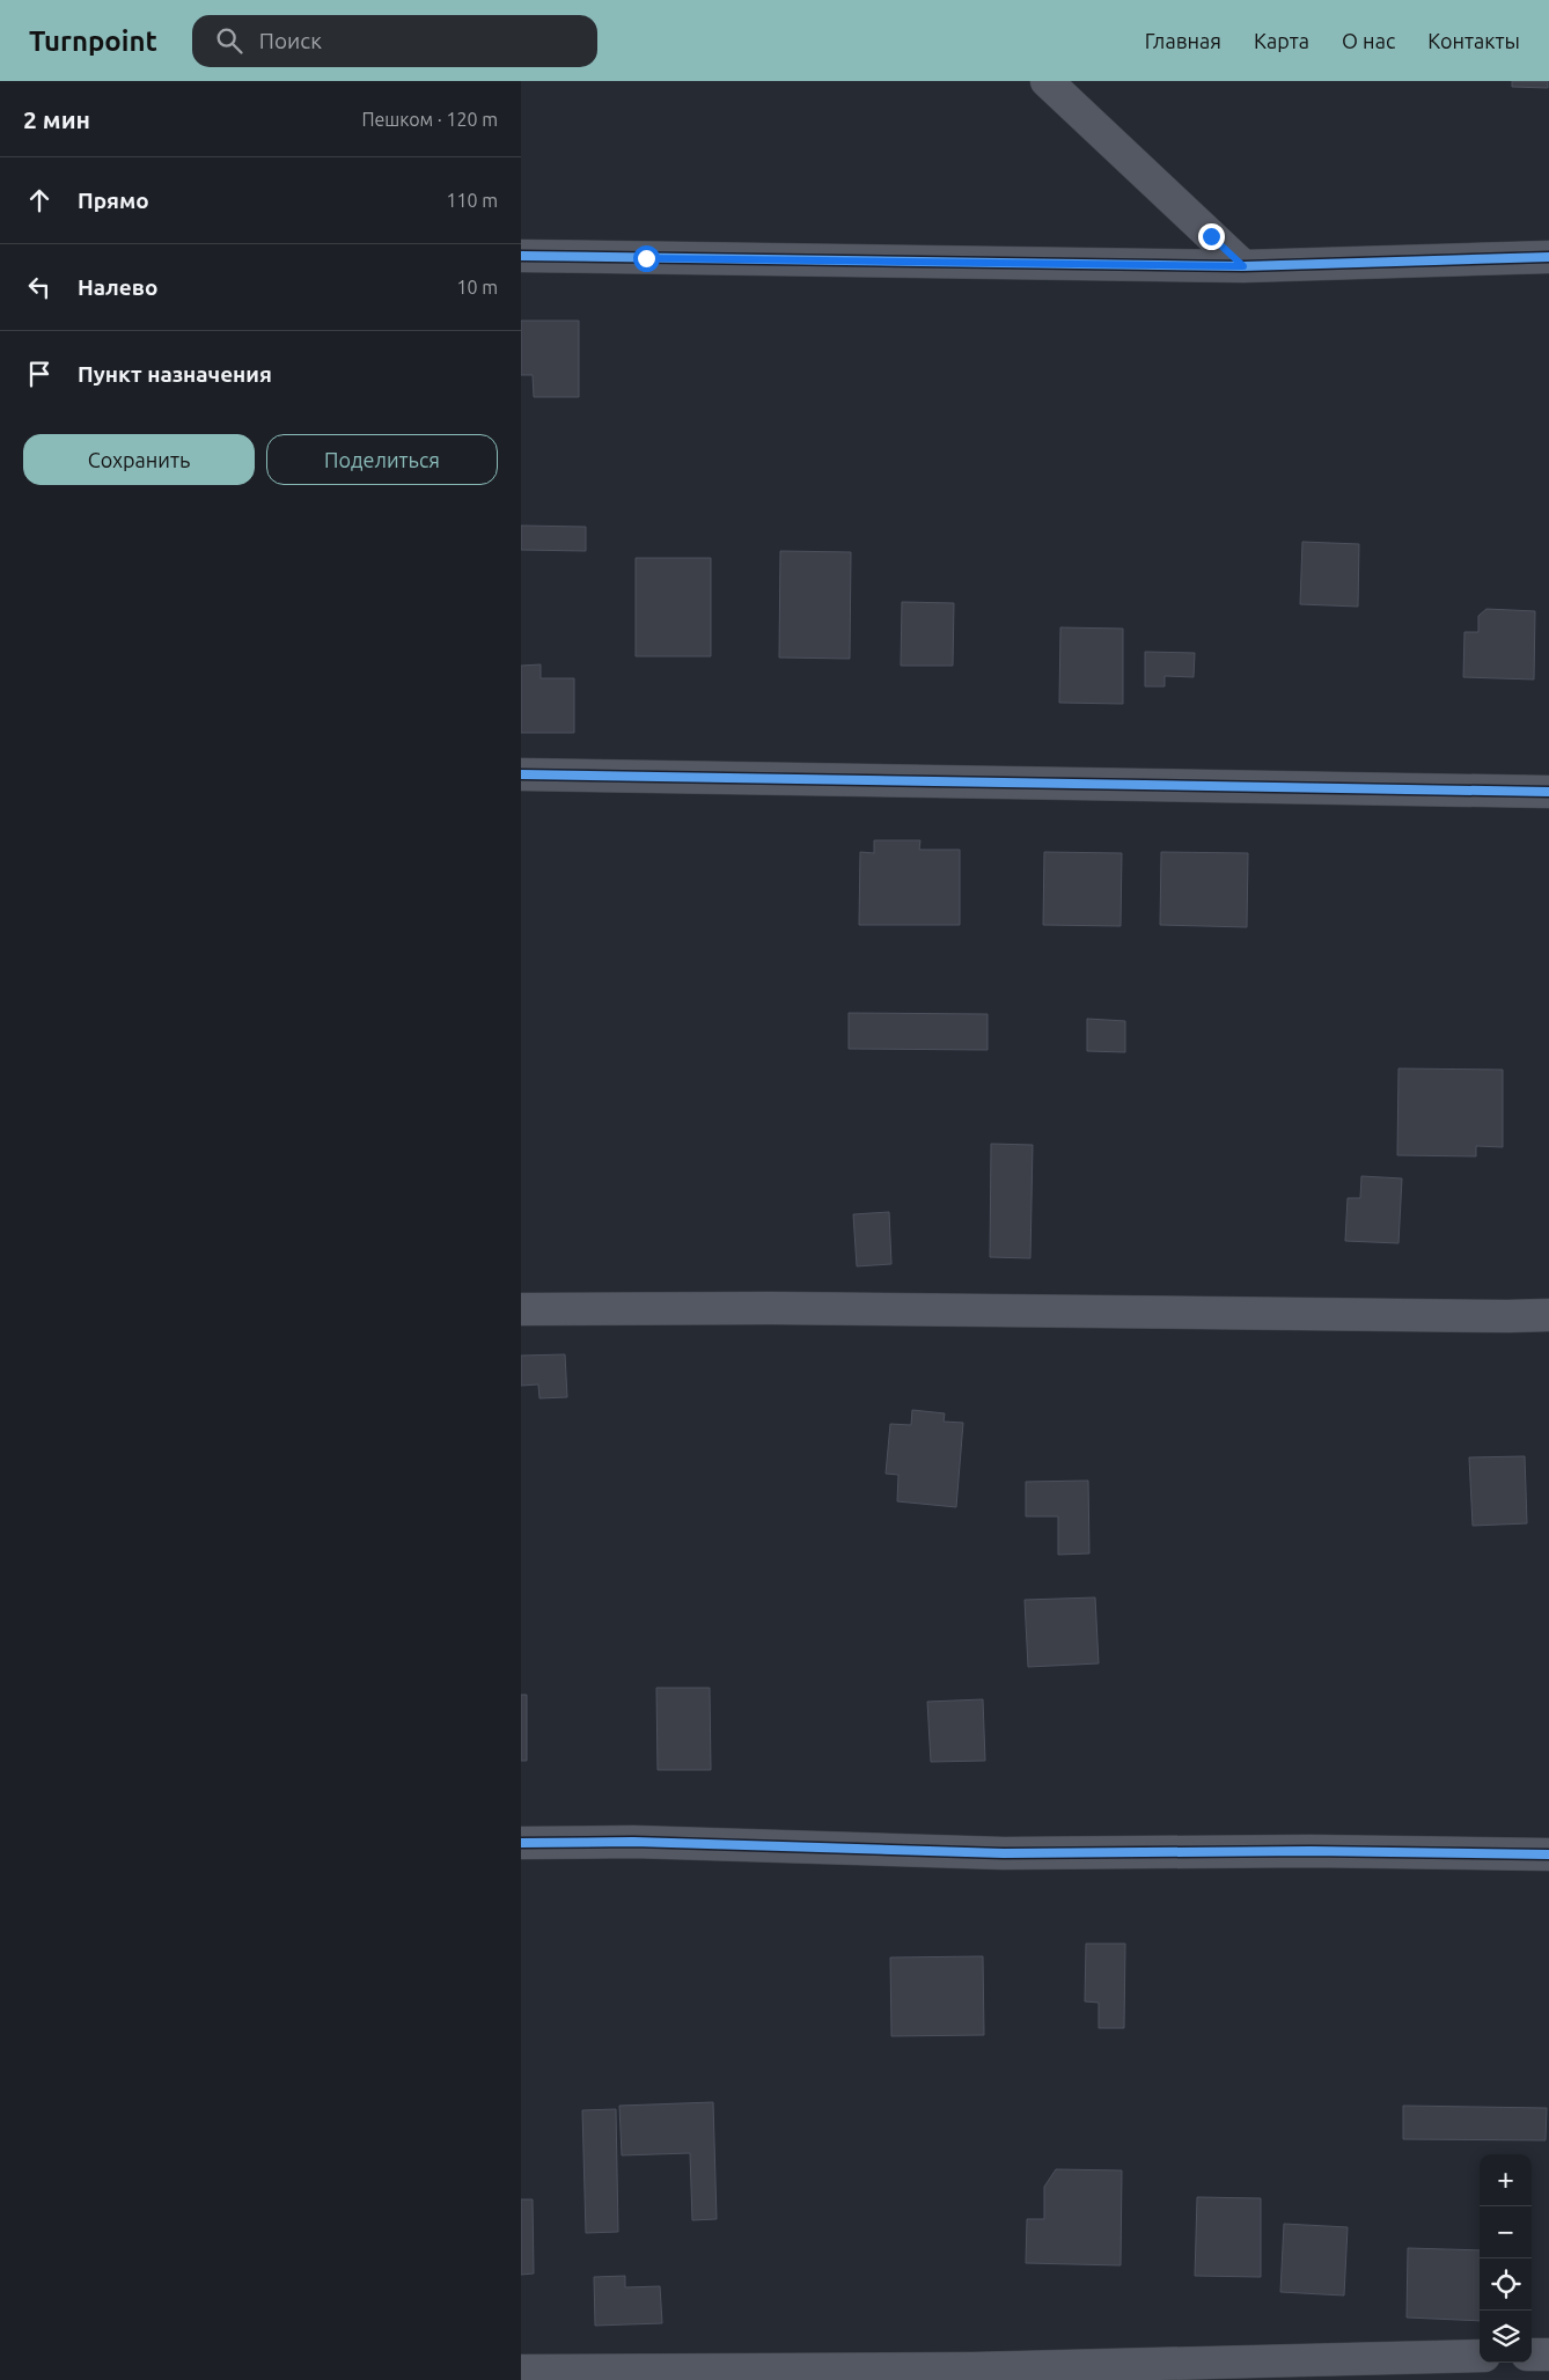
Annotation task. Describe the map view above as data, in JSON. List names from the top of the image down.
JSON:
{
  "page": {
    "header": "Turnpoint",
    "search": "Поиск",
    "nav": [
      "Главная",
      "Карта",
      "О нас",
      "Контакты"
    ],
    "heading": ["2 мин", "Пешком · 120 m"],
    "list": [
      ["Прямо", "110 m"],
      ["Налево", "10 m"],
      "Пункт назначения"
    ],
    "buttons": ["Сохранить", "Поделиться"],
    "map_buttons": ["+", "−"]
  }
}
